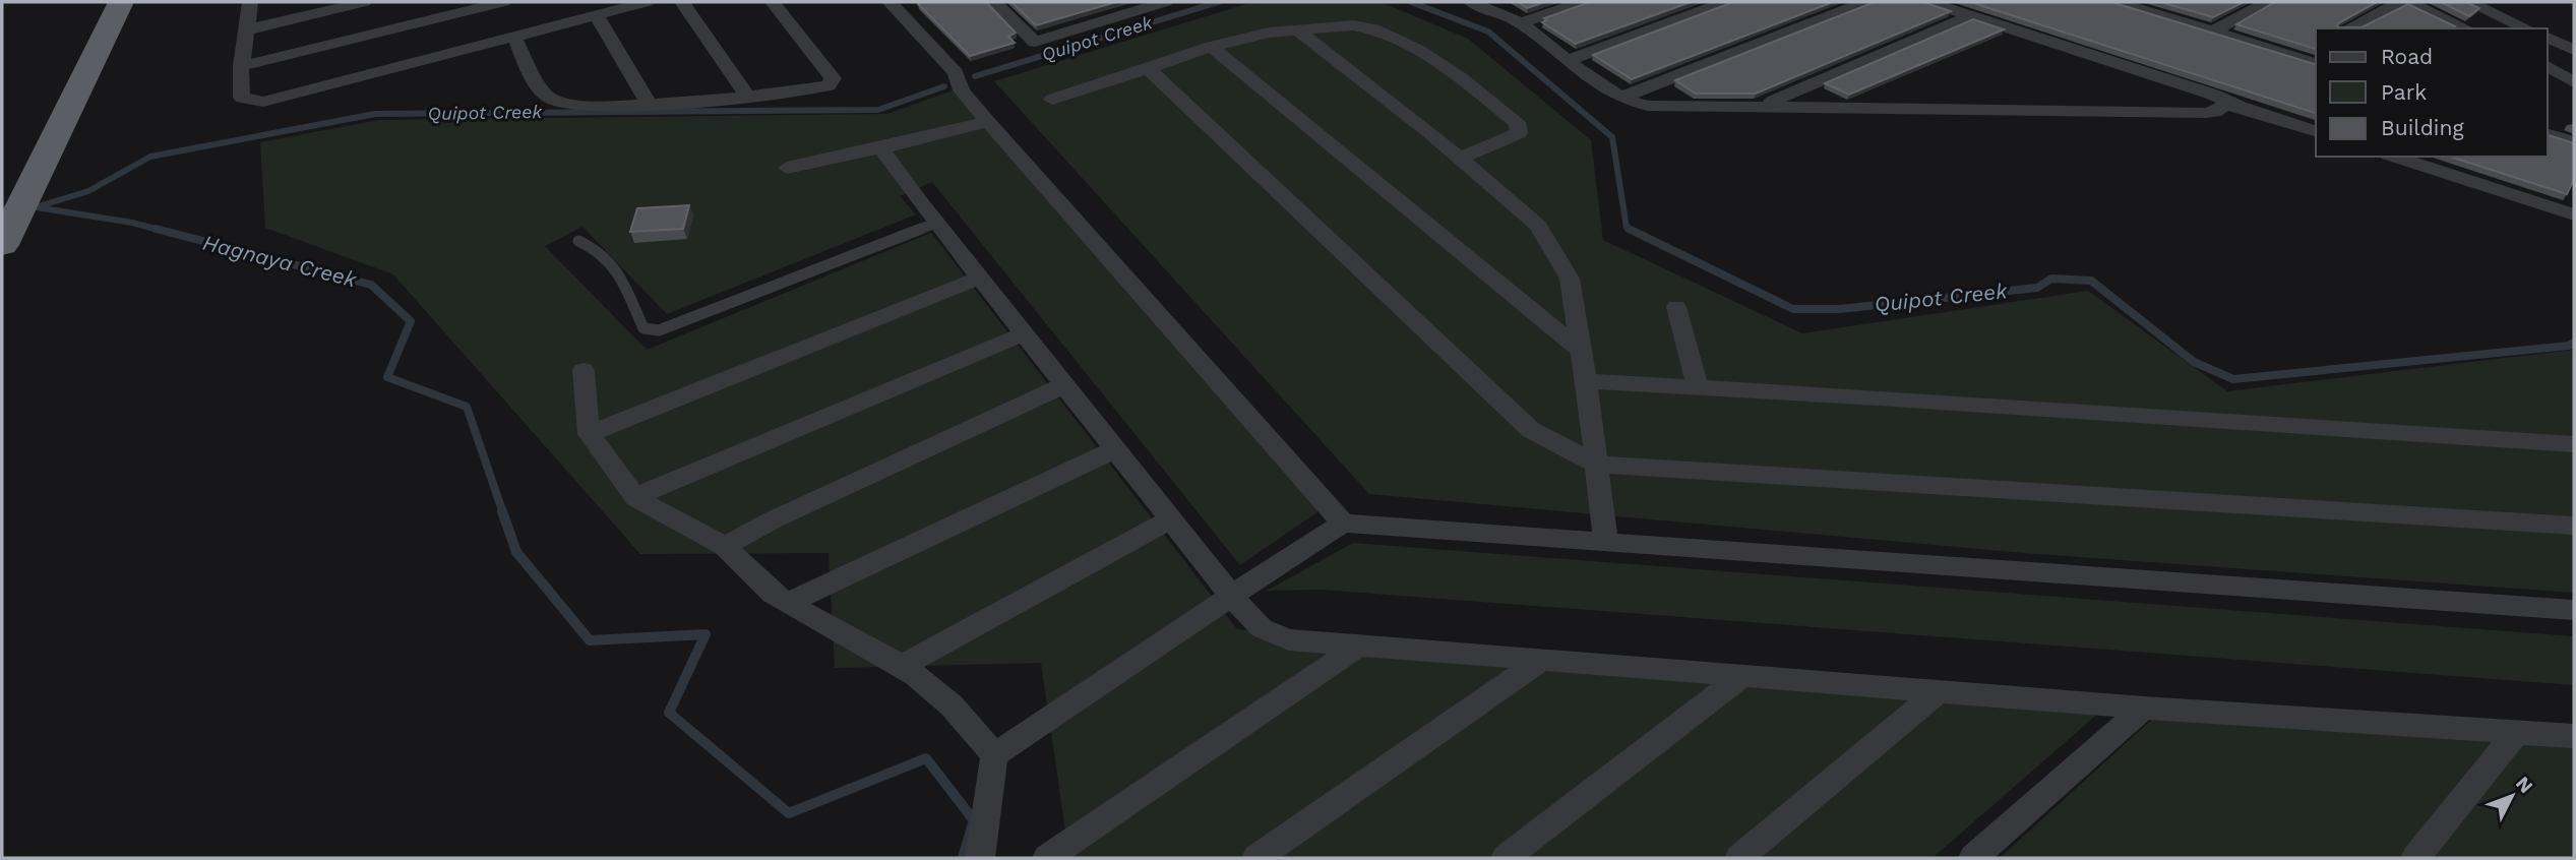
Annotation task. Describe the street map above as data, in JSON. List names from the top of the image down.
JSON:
{
  "water": ["Quipot Creek", "Hagnaya Creek"],
  "legend": ["Road", "Park", "Building"],
  "north": "top right"
}
